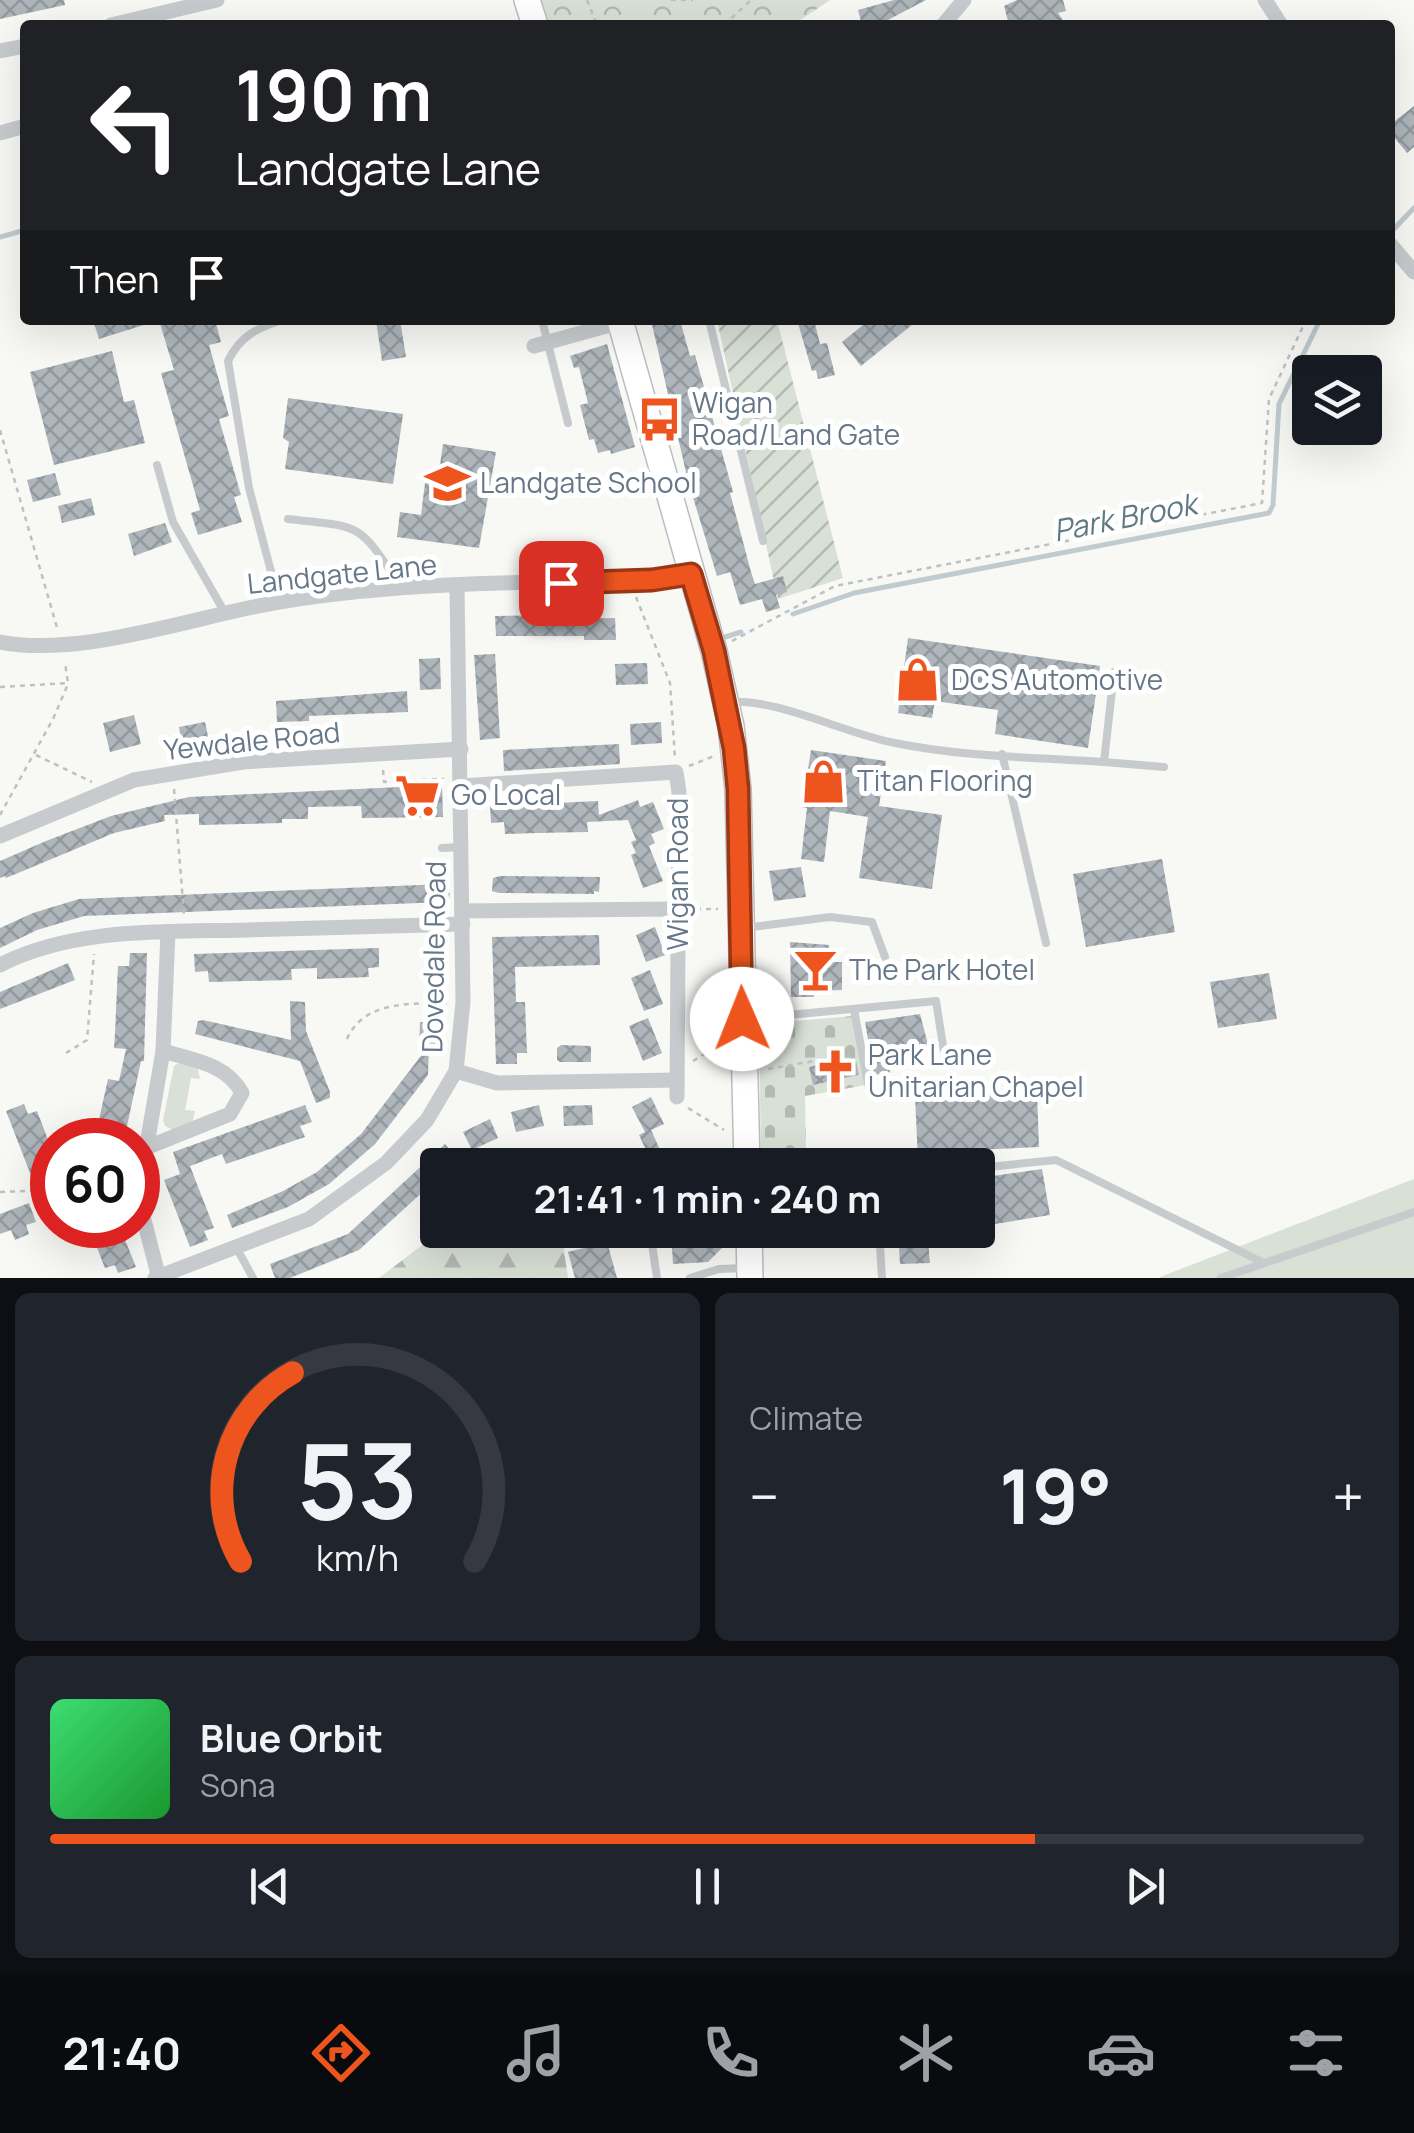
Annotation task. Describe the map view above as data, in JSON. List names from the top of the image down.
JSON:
{
  "streets": {
    "street": [
      "Landgate Lane",
      "Yewdale Road",
      "Wigan Road",
      "Dovedale Road"
    ]
  },
  "crossings": [
    ["Landgate Lane", "Dovedale Road"],
    ["Yewdale Road", "Dovedale Road"]
  ],
  "water": ["Park Brook"],
  "places": {
    "bus stop": ["Wigan Road/Land Gate"],
    "school or university": ["Landgate School"],
    "shop": ["DCS Automotive", "Titan Flooring"],
    "supermarket": ["Go Local"],
    "bar": ["The Park Hotel"],
    "church": ["Park Lane Unitarian Chapel"]
  },
  "page": {
    "turn": ["190 m", "Landgate Lane"],
    "then": "Then",
    "limit": "60",
    "trip": "21:41 · 1 min · 240 m",
    "tile": "Climate",
    "heat": ["−", "19°", "+"],
    "song": ["Blue Orbit", "Sona"],
    "tabs": "21:40",
    "gauge": ["53", "km/h"]
  }
}
